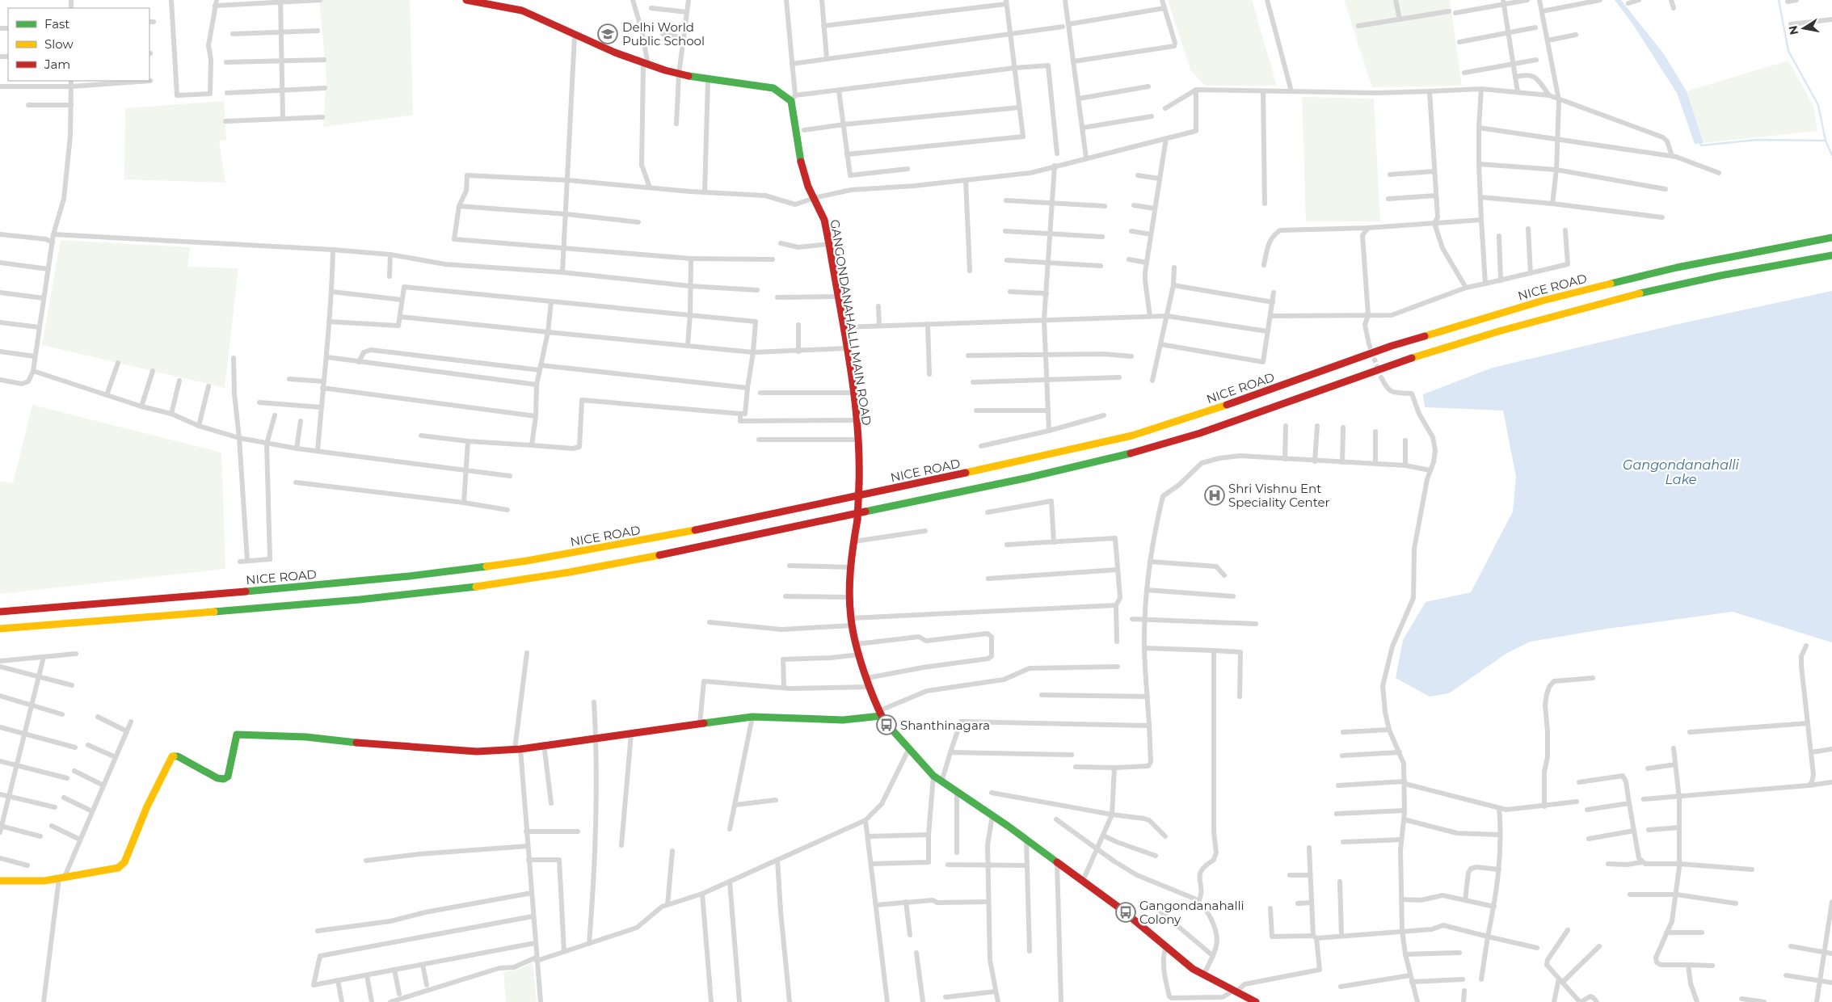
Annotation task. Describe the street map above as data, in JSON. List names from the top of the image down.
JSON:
{
  "streets": {
    "main road": ["NICE ROAD", "GANGONDANAHALLI MAIN ROAD"]
  },
  "water": ["Gangondanahalli Lake"],
  "places": {
    "school or university": ["Delhi World Public School"],
    "hospital": ["Shri Vishnu Ent Speciality Center"],
    "bus stop": ["Shanthinagara", "Gangondanahalli Colony"]
  },
  "legend": ["Fast", "Slow", "Jam"],
  "north": "left"
}
